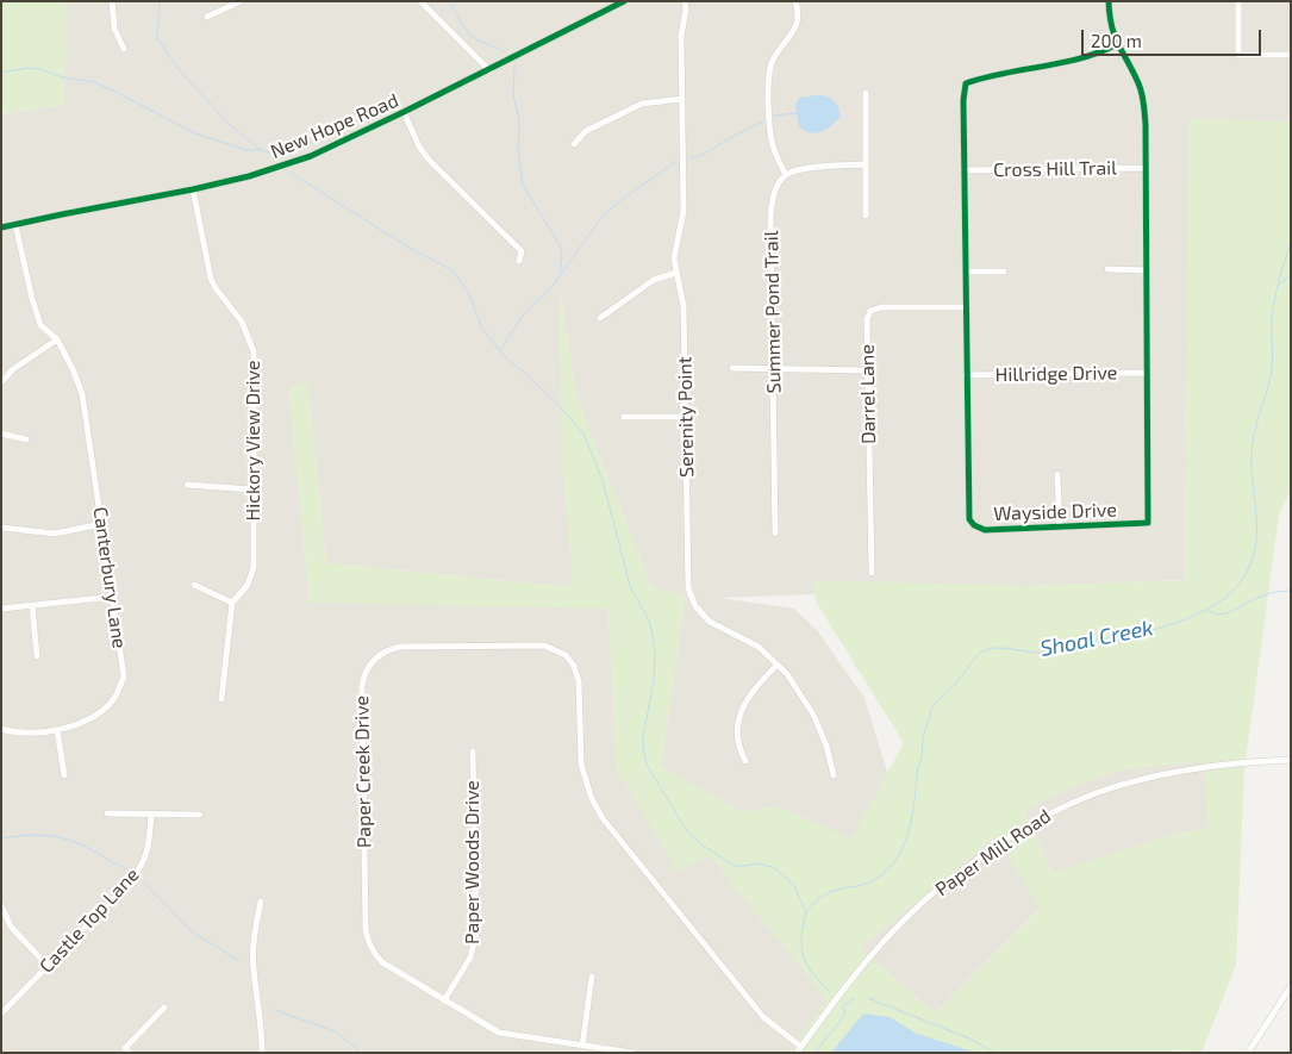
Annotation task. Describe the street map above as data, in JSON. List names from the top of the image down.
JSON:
{
  "streets": {
    "street": [
      "New Hope Road",
      "Cross Hill Trail",
      "Summer Pond Trail",
      "Hillridge Drive",
      "Darrel Lane",
      "Serenity Point",
      "Hickory View Drive",
      "Wayside Drive",
      "Canterbury Lane",
      "Paper Creek Drive",
      "Paper Mill Road",
      "Paper Woods Drive",
      "Castle Top Lane"
    ]
  },
  "crossings": [
    ["New Hope Road", "Hickory View Drive"],
    ["New Hope Road", "Canterbury Lane"],
    ["Cross Hill Trail", "Wayside Drive"],
    ["Hillridge Drive", "Wayside Drive"],
    ["Darrel Lane", "Wayside Drive"],
    ["Paper Creek Drive", "Paper Mill Road"],
    ["Paper Creek Drive", "Paper Woods Drive"]
  ],
  "water": ["Shoal Creek"],
  "scale_bar": "200 m"
}
